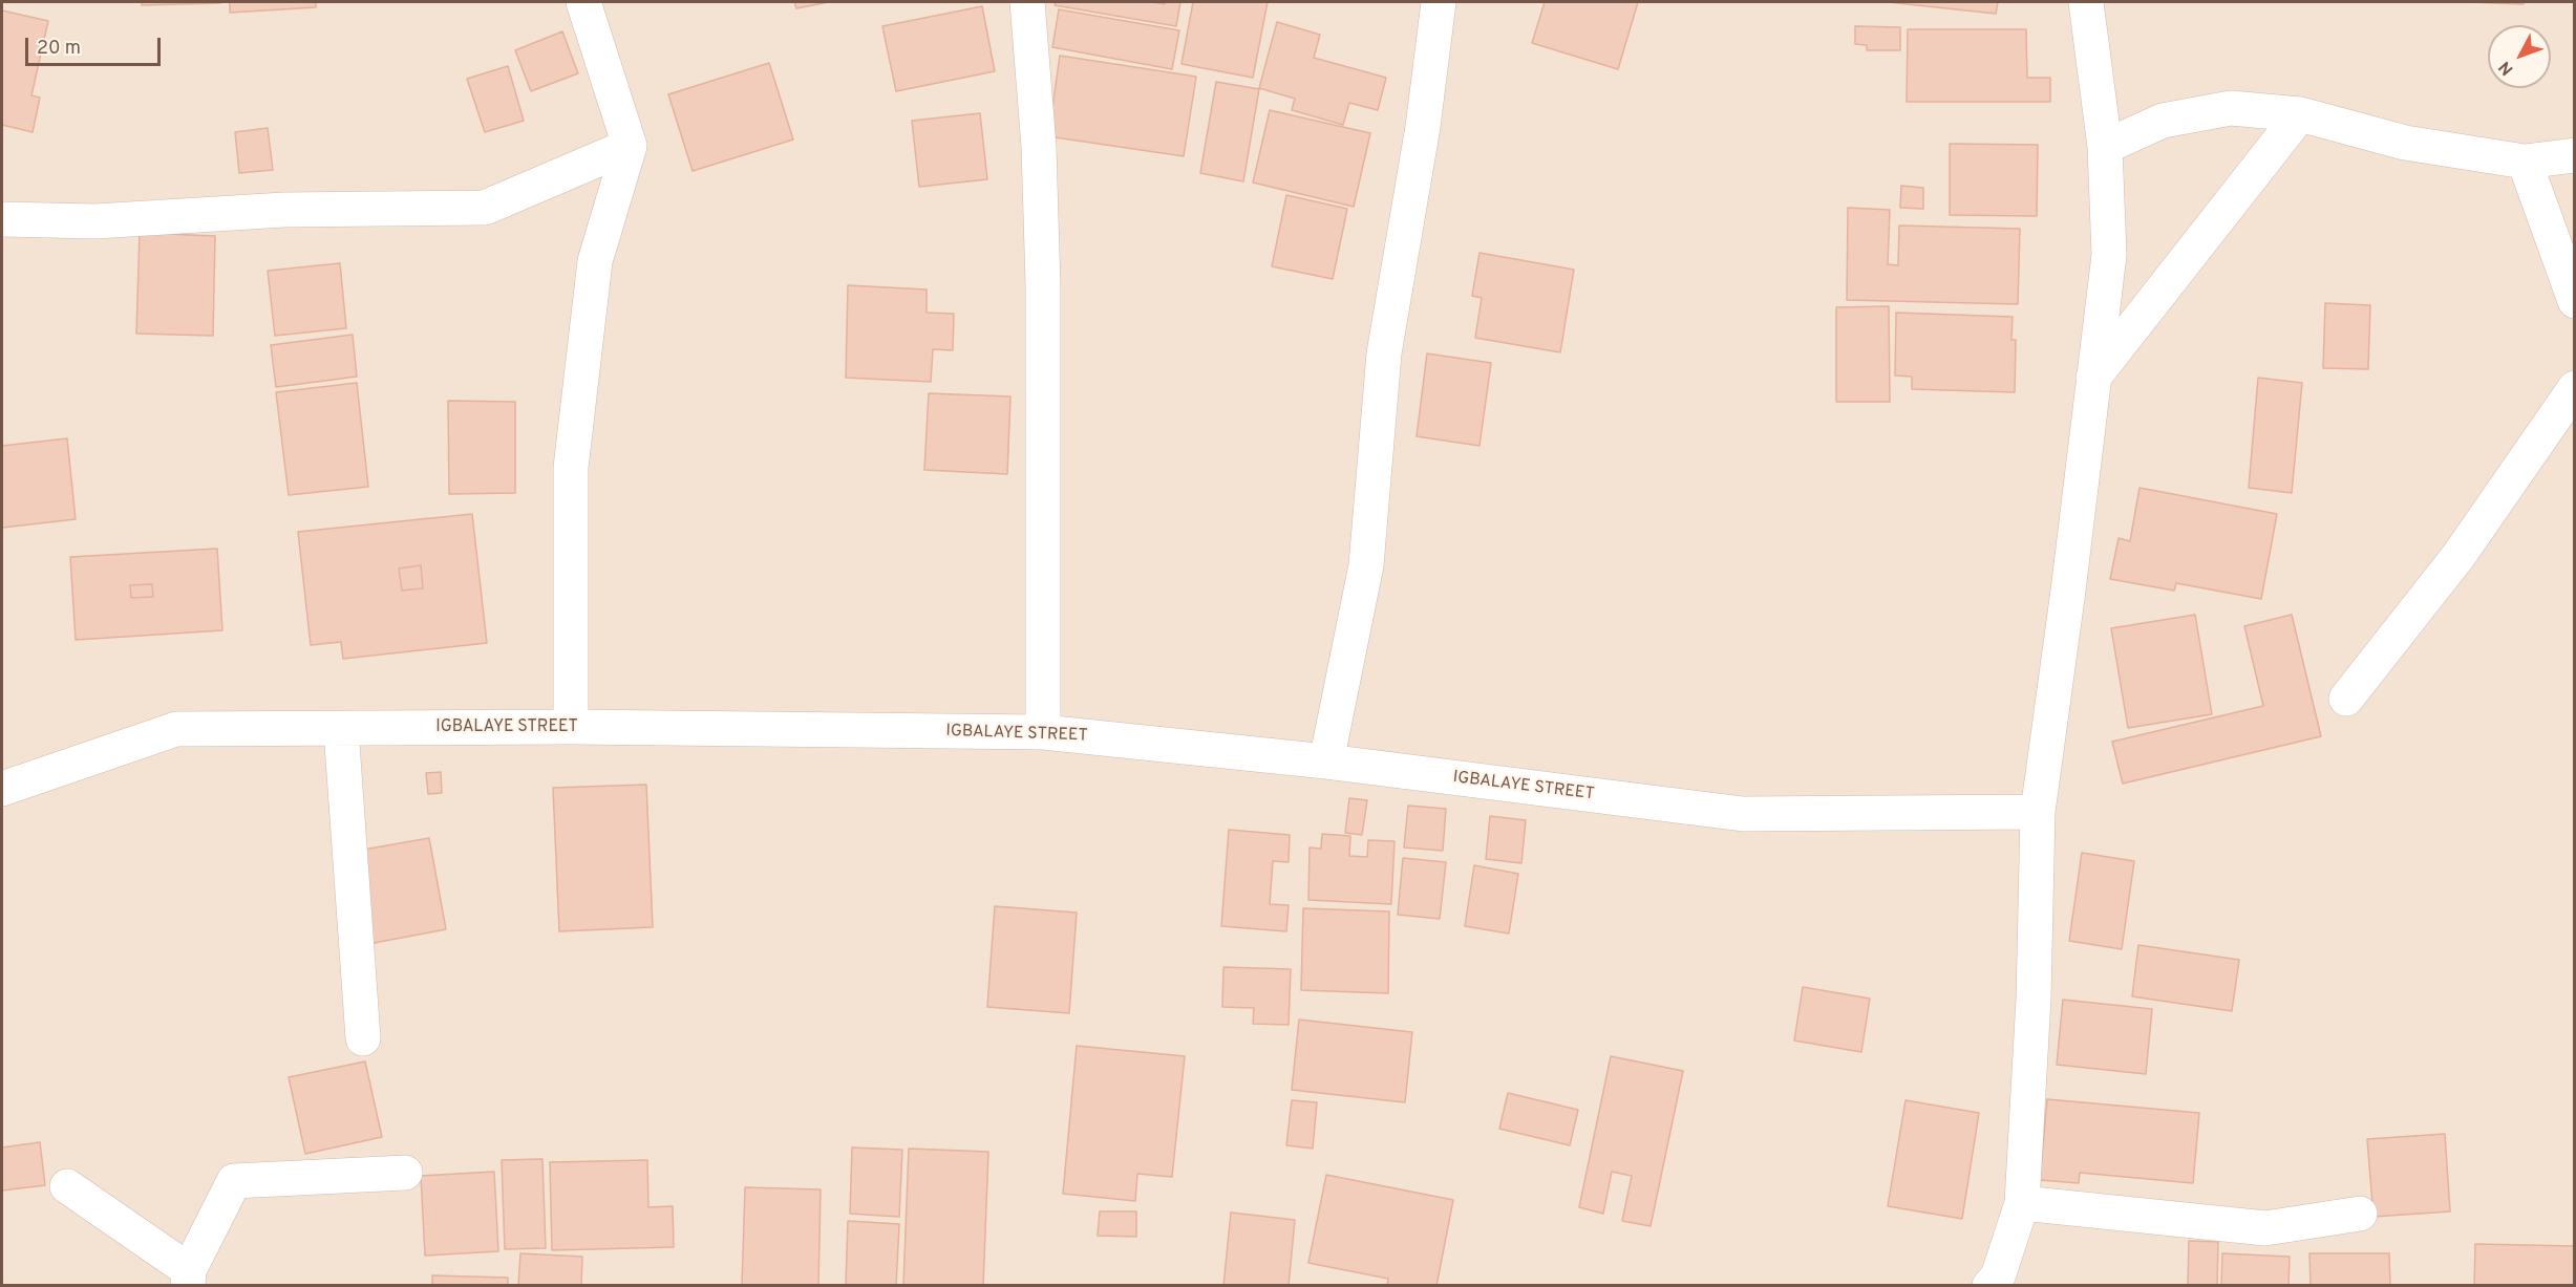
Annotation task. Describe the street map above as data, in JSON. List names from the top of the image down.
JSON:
{
  "streets": {
    "street": ["IGBALAYE STREET"]
  },
  "scale_bar": "20 m",
  "north": "bottom left"
}
